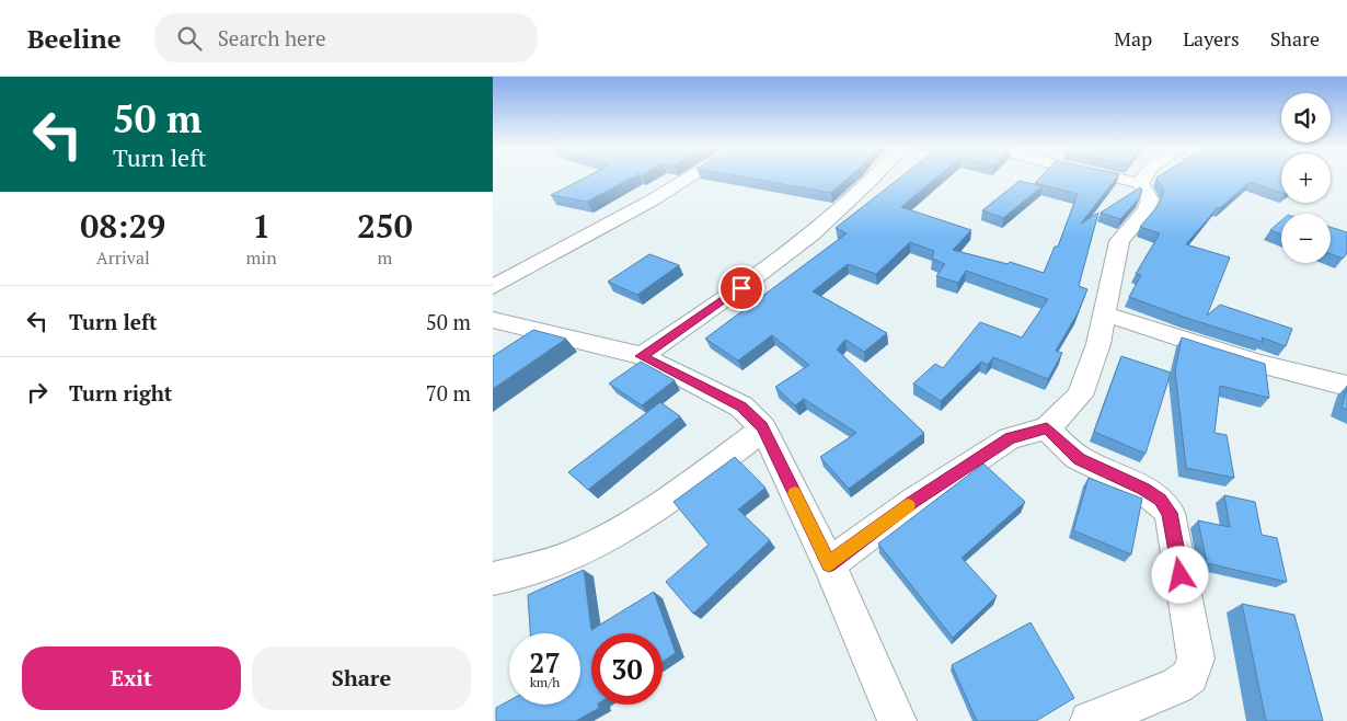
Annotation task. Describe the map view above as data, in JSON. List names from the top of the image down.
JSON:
{
  "page": {
    "header": "Beeline",
    "search": "Search here",
    "nav": ["Map", "Layers", "Share"],
    "turn": ["50 m", "Turn left"],
    "map_buttons": ["+", "−"],
    "eta": [
      "08:29",
      "Arrival",
      "1",
      "min",
      "250",
      "m"
    ],
    "list": [
      {
        "name": "Turn left",
        "value": "50 m"
      },
      {
        "name": "Turn right",
        "value": "70 m"
      }
    ],
    "speed": "27 km/h",
    "limit": "30",
    "buttons": ["Exit", "Share"]
  }
}
